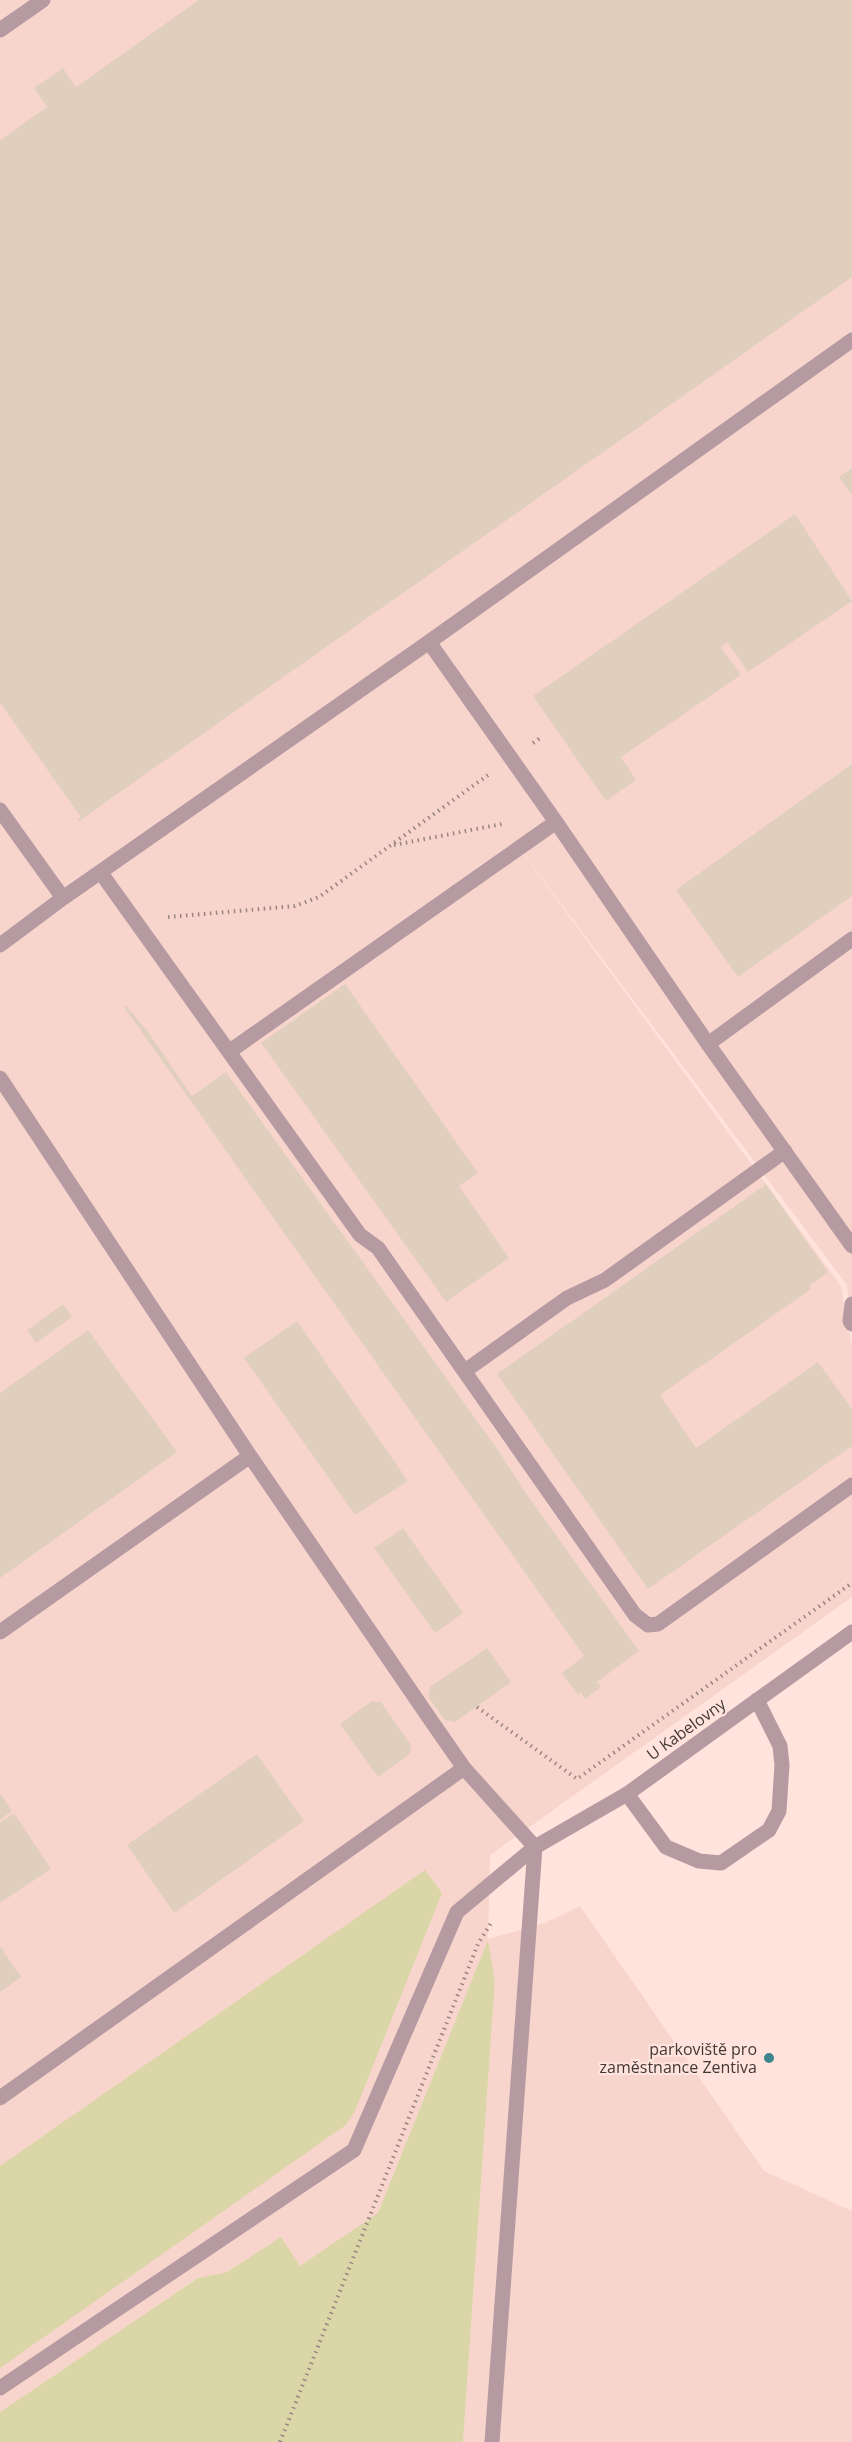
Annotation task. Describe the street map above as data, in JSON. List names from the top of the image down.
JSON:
{
  "streets": {
    "street": ["U Kabelovny"]
  },
  "places": ["parkoviště pro zaměstnance Zentiva"]
}
